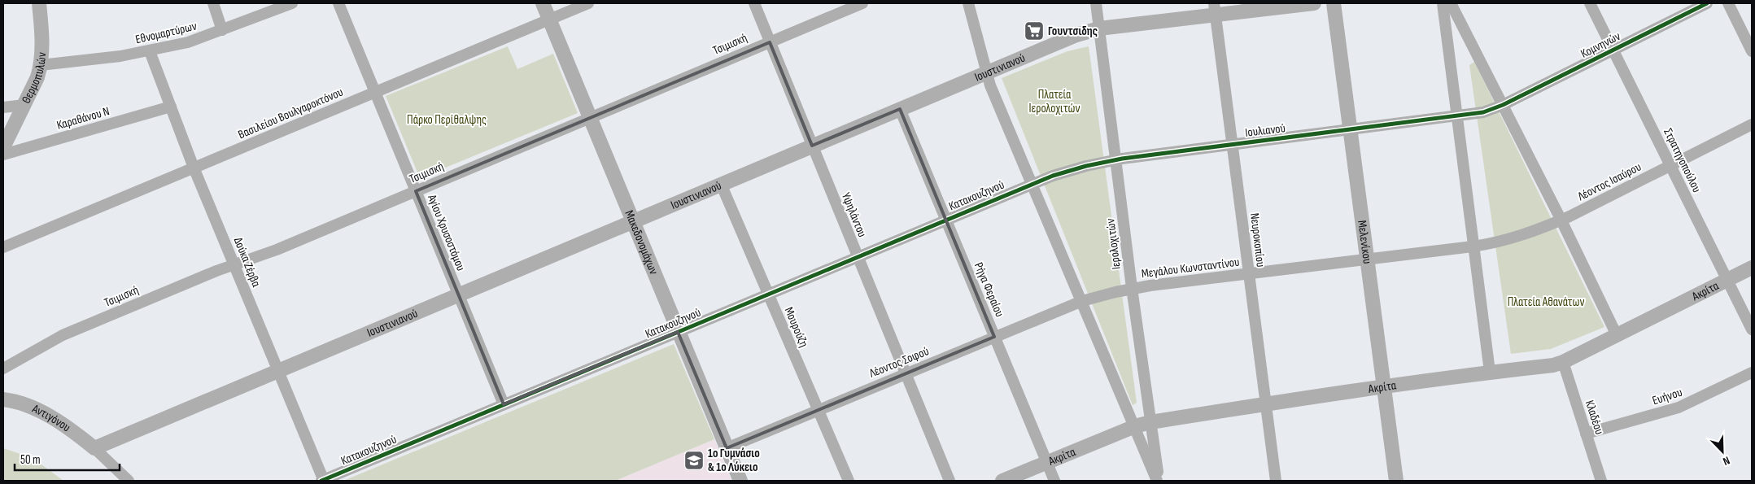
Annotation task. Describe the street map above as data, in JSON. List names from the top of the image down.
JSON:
{
  "streets": {
    "street": [
      "Εθνομαρτύρων",
      "Τσιμισκή",
      "Κομνηνών",
      "Ιουστινιανού",
      "Θερμοπυλών",
      "Βασιλείου Βουλγαροκτόνου",
      "Καραθάνου Ν",
      "Ιουλιανού",
      "Στρατηγοπούλου",
      "Λέοντος Ισαύρου",
      "Κατακουζηνού",
      "Υψηλάντου",
      "Αγίου Χρυσοστόμου",
      "Νευροκοπίου",
      "Μακεδονομάχων",
      "Μελενίκου",
      "Ιερολοχιτών",
      "Δούκα Ζέρβα",
      "Μεγάλου Κωνσταντίνου",
      "Ρήγα Φεραίου",
      "Ακρίτα",
      "Μουρούζη",
      "Λέοντος Σοφού",
      "Ευήνου",
      "Κλαδέου",
      "Αντιγόνου"
    ]
  },
  "crossings": [
    ["Εθνομαρτύρων", "Θερμοπυλών"],
    ["Εθνομαρτύρων", "Δούκα Ζέρβα"],
    ["Τσιμισκή", "Υψηλάντου"],
    ["Τσιμισκή", "Αγίου Χρυσοστόμου"],
    ["Τσιμισκή", "Μακεδονομάχων"],
    ["Τσιμισκή", "Δούκα Ζέρβα"],
    ["Κομνηνών", "Ιουλιανού"],
    ["Κομνηνών", "Στρατηγοπούλου"],
    ["Ιουστινιανού", "Υψηλάντου"],
    ["Ιουστινιανού", "Αγίου Χρυσοστόμου"],
    ["Ιουστινιανού", "Νευροκοπίου"],
    ["Ιουστινιανού", "Μακεδονομάχων"],
    ["Ιουστινιανού", "Ιερολοχιτών"],
    ["Ιουστινιανού", "Δούκα Ζέρβα"],
    ["Ιουστινιανού", "Ρήγα Φεραίου"],
    ["Ιουστινιανού", "Μουρούζη"],
    ["Ιουστινιανού", "Αντιγόνου"],
    ["Βασιλείου Βουλγαροκτόνου", "Αγίου Χρυσοστόμου"],
    ["Βασιλείου Βουλγαροκτόνου", "Μακεδονομάχων"],
    ["Βασιλείου Βουλγαροκτόνου", "Δούκα Ζέρβα"],
    ["Καραθάνου Ν", "Δούκα Ζέρβα"],
    ["Ιουλιανού", "Κατακουζηνού"],
    ["Ιουλιανού", "Νευροκοπίου"],
    ["Ιουλιανού", "Μελενίκου"],
    ["Ιουλιανού", "Ιερολοχιτών"],
    ["Στρατηγοπούλου", "Λέοντος Ισαύρου"],
    ["Στρατηγοπούλου", "Ακρίτα"],
    ["Λέοντος Ισαύρου", "Μεγάλου Κωνσταντίνου"],
    ["Κατακουζηνού", "Υψηλάντου"],
    ["Κατακουζηνού", "Αγίου Χρυσοστόμου"],
    ["Κατακουζηνού", "Μακεδονομάχων"],
    ["Κατακουζηνού", "Ιερολοχιτών"],
    ["Κατακουζηνού", "Δούκα Ζέρβα"],
    ["Κατακουζηνού", "Ρήγα Φεραίου"],
    ["Κατακουζηνού", "Μουρούζη"],
    ["Υψηλάντου", "Λέοντος Σοφού"],
    ["Νευροκοπίου", "Μεγάλου Κωνσταντίνου"],
    ["Νευροκοπίου", "Ακρίτα"],
    ["Μακεδονομάχων", "Λέοντος Σοφού"],
    ["Μελενίκου", "Μεγάλου Κωνσταντίνου"],
    ["Μελενίκου", "Ακρίτα"],
    ["Ιερολοχιτών", "Μεγάλου Κωνσταντίνου"],
    ["Ιερολοχιτών", "Ακρίτα"],
    ["Ιερολοχιτών", "Λέοντος Σοφού"],
    ["Μεγάλου Κωνσταντίνου", "Λέοντος Σοφού"],
    ["Ρήγα Φεραίου", "Ακρίτα"],
    ["Ρήγα Φεραίου", "Λέοντος Σοφού"],
    ["Ακρίτα", "Κλαδέου"],
    ["Μουρούζη", "Λέοντος Σοφού"],
    ["Ευήνου", "Κλαδέου"]
  ],
  "parks": ["Πλατεία Ιερολοχιτών", "Πάρκο Περίθαλψης", "Πλατεία Αθανάτων"],
  "places": {
    "supermarket": ["Γουντσιδης"],
    "school or university": ["1o Γυμνάσιο & 1ο Λύκειο"]
  },
  "scale_bar": "50 m",
  "north": "bottom right"
}
